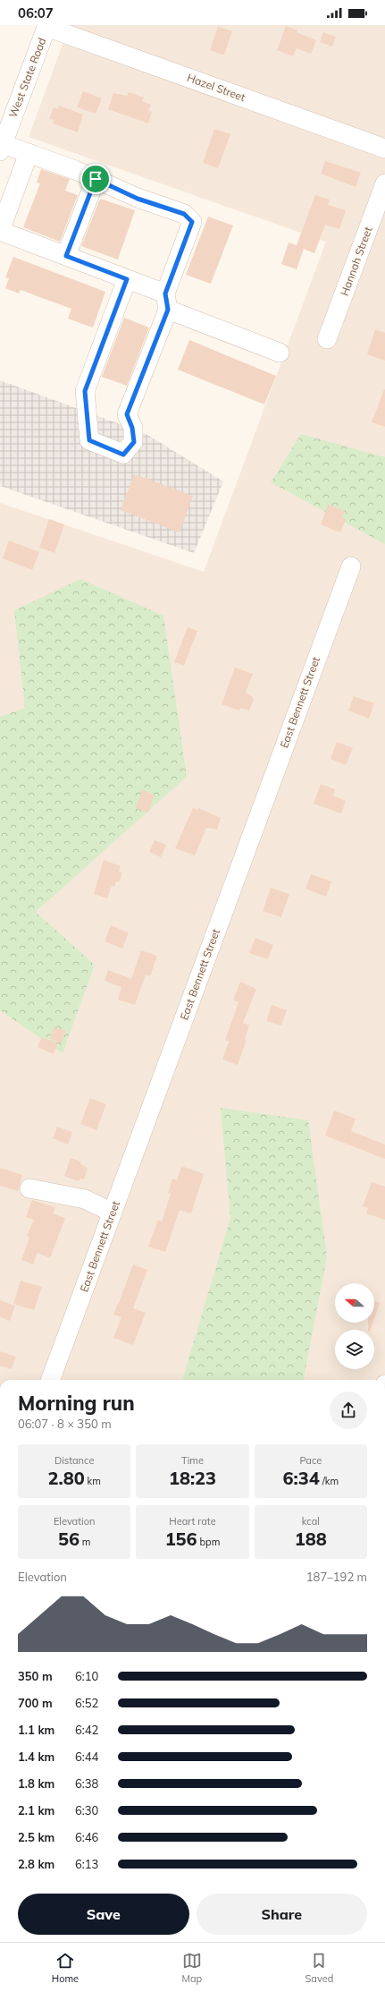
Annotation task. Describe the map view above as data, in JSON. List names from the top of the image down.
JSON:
{
  "streets": {
    "street": [
      "West State Road",
      "Hazel Street",
      "Hannah Street",
      "East Bennett Street"
    ]
  },
  "crossings": [
    ["West State Road", "Hazel Street"]
  ],
  "north": "left",
  "page": {
    "status": "06:07",
    "heading": ["Morning run", "06:07 · 8 × 350 m"],
    "stats": [
      ["Distance", "2.80 km"],
      ["Time", "18:23"],
      ["Pace", "6:34 /km"],
      ["Elevation", "56 m"],
      ["Heart rate", "156 bpm"],
      ["kcal", "188"]
    ],
    "chart": ["Elevation", "187–192 m"],
    "list": [
      {
        "name": "350 m",
        "note": "6:10"
      },
      {
        "name": "700 m",
        "note": "6:52"
      },
      {
        "name": "1.1 km",
        "note": "6:42"
      },
      {
        "name": "1.4 km",
        "note": "6:44"
      },
      {
        "name": "1.8 km",
        "note": "6:38"
      },
      {
        "name": "2.1 km",
        "note": "6:30"
      },
      {
        "name": "2.5 km",
        "note": "6:46"
      },
      {
        "name": "2.8 km",
        "note": "6:13"
      }
    ],
    "buttons": ["Save", "Share"],
    "tabs": ["Home", "Map", "Saved"]
  }
}
